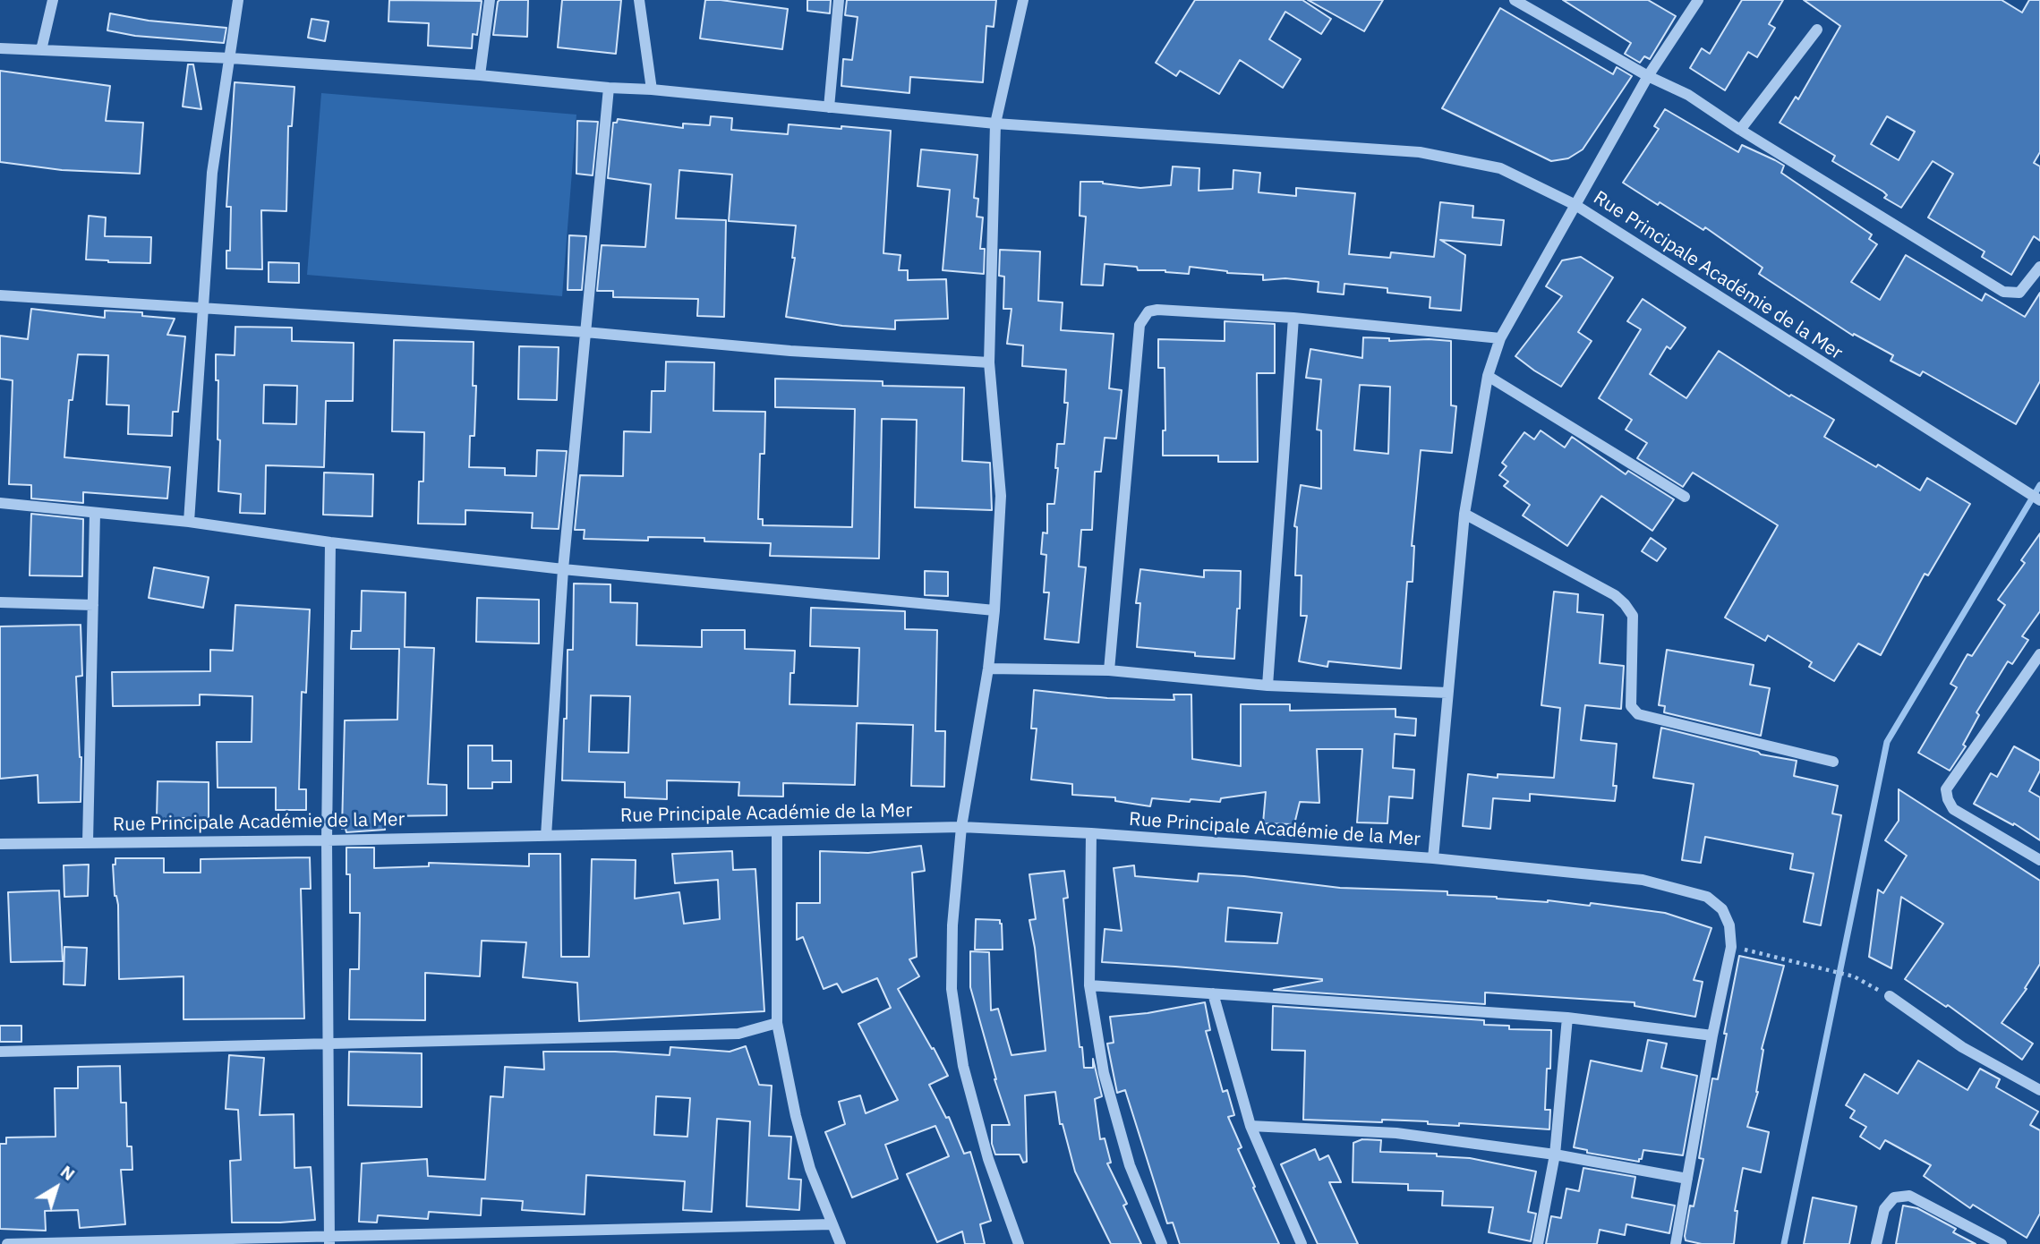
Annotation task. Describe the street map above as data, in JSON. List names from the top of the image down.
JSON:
{
  "streets": {
    "street": ["Rue Principale Académie de la Mer"]
  },
  "north": "top right"
}
